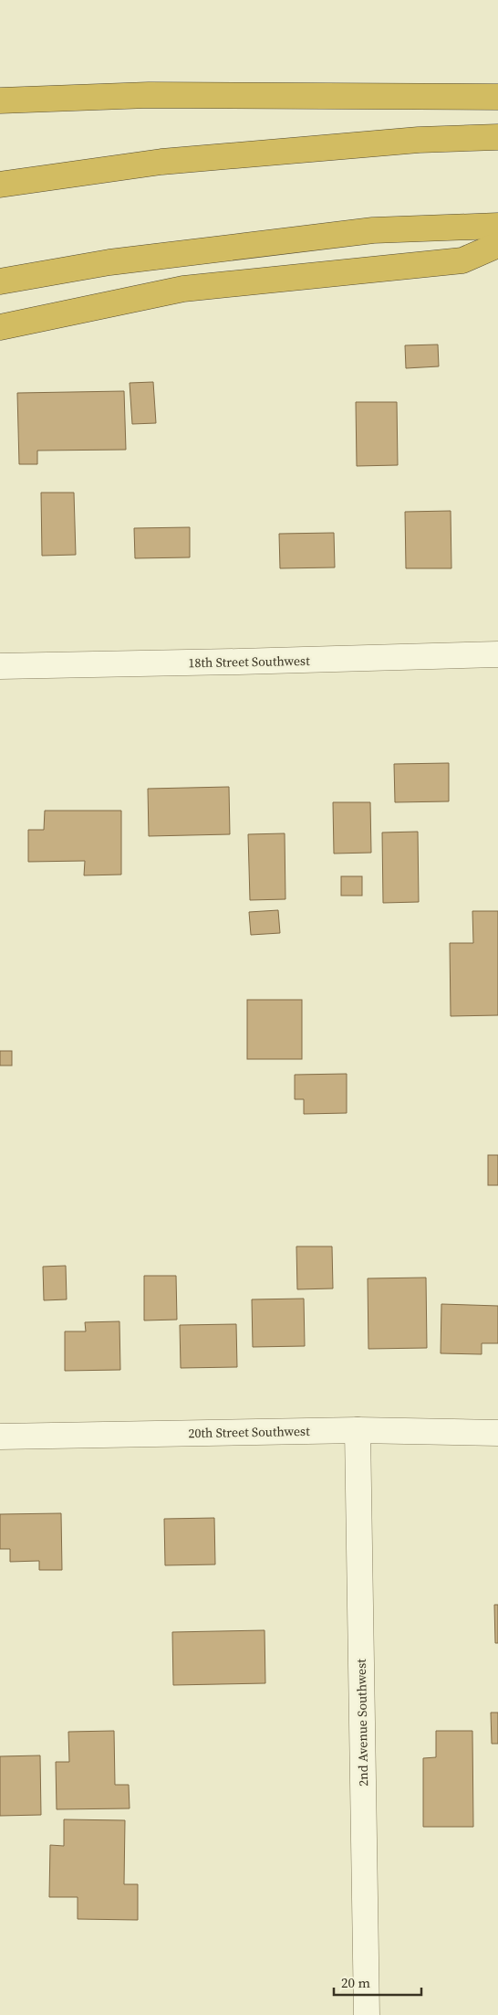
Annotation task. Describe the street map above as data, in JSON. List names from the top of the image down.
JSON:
{
  "streets": {
    "street": ["18th Street Southwest", "20th Street Southwest", "2nd Avenue Southwest"]
  },
  "crossings": [
    ["20th Street Southwest", "2nd Avenue Southwest"]
  ],
  "scale_bar": "20 m"
}
